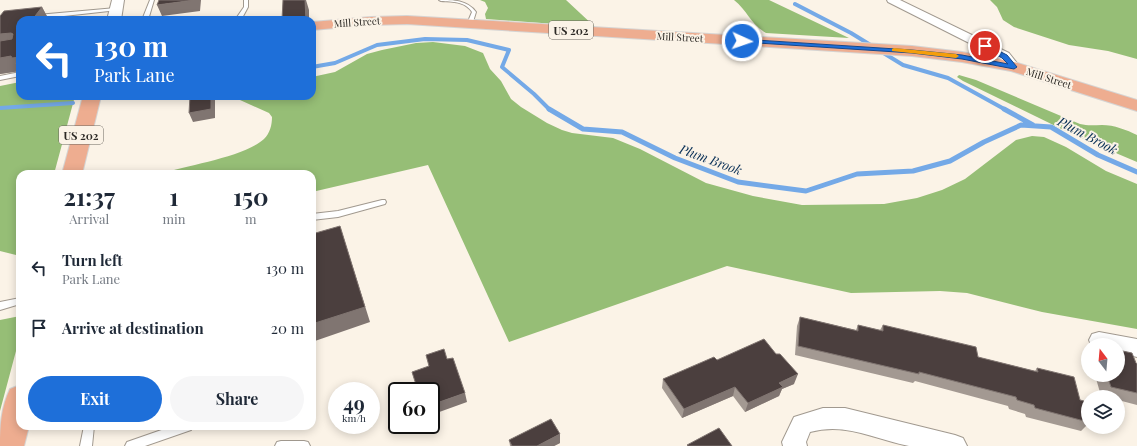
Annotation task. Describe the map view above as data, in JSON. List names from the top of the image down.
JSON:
{
  "streets": {
    "main road": ["Mill Street", "US 202"]
  },
  "water": ["Plum Brook"],
  "north": "top",
  "page": {
    "turn": ["130 m", "Park Lane"],
    "eta": [
      "21:37",
      "Arrival",
      "1",
      "min",
      "150",
      "m"
    ],
    "list": [
      {
        "name": "Turn left",
        "note": "Park Lane",
        "value": "130 m"
      },
      {
        "name": "Arrive at destination",
        "value": "20 m"
      }
    ],
    "buttons": ["Exit", "Share"],
    "speed": "49 km/h",
    "limit": "60"
  }
}
